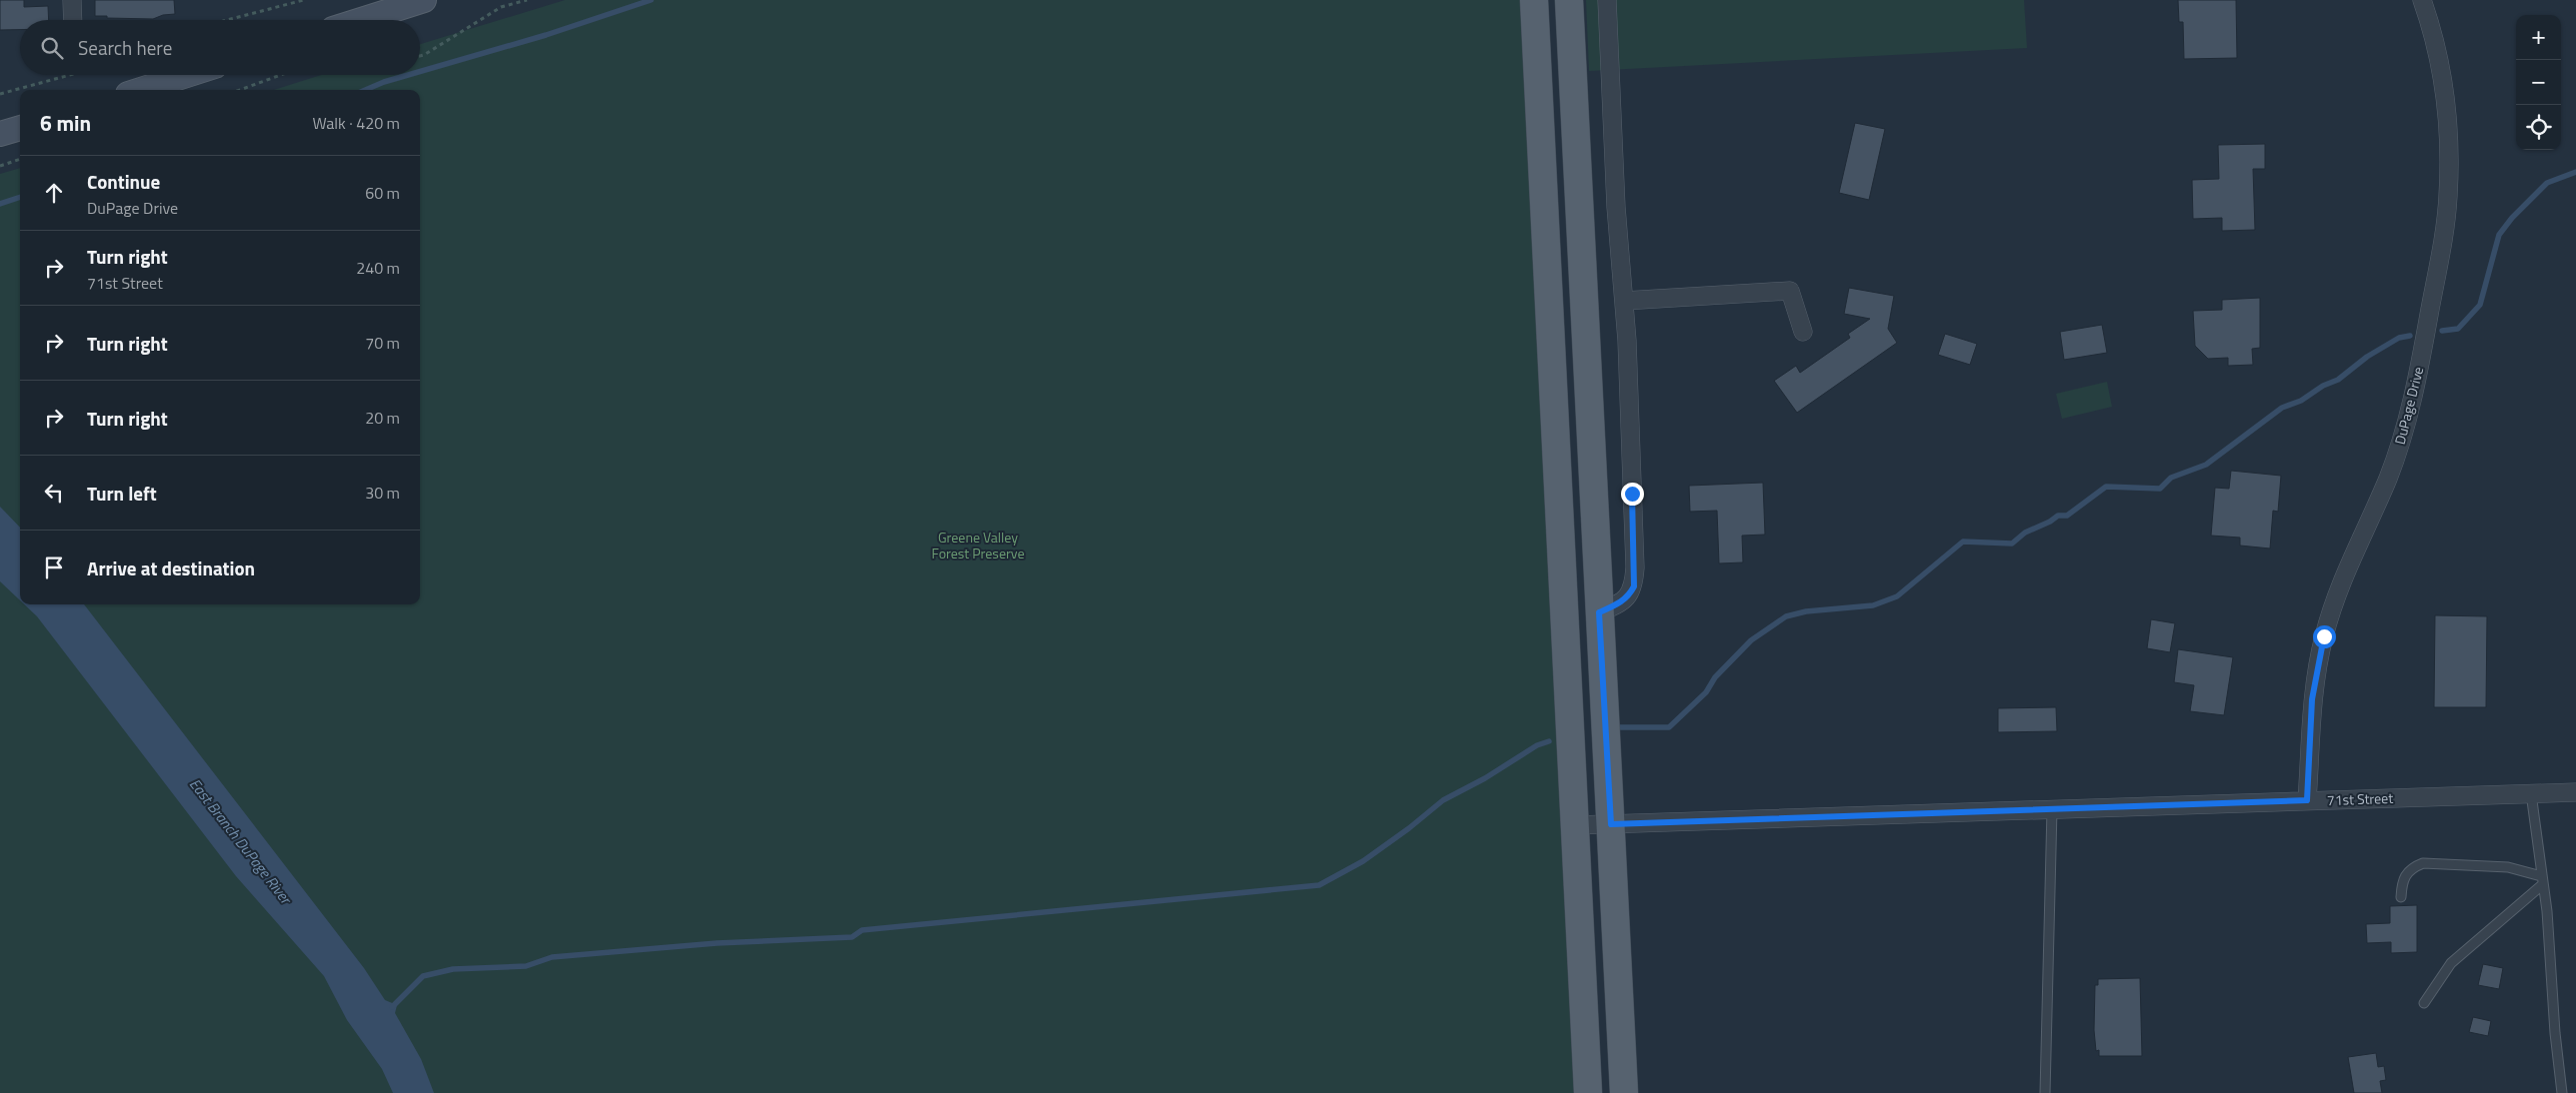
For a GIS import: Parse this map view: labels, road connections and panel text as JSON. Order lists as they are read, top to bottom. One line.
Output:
{"streets":{"street":["DuPage Drive","71st Street"]},"crossings":[["DuPage Drive","71st Street"]],"water":["East Branch DuPage River"],"parks":["Greene Valley Forest Preserve"],"page":{"map_buttons":["+","−"],"search":"Search here","heading":["6 min","Walk · 420 m"],"list":[["Continue","DuPage Drive","60 m"],["Turn right","71st Street","240 m"],["Turn right","70 m"],["Turn right","20 m"],["Turn left","30 m"],"Arrive at destination"]}}
